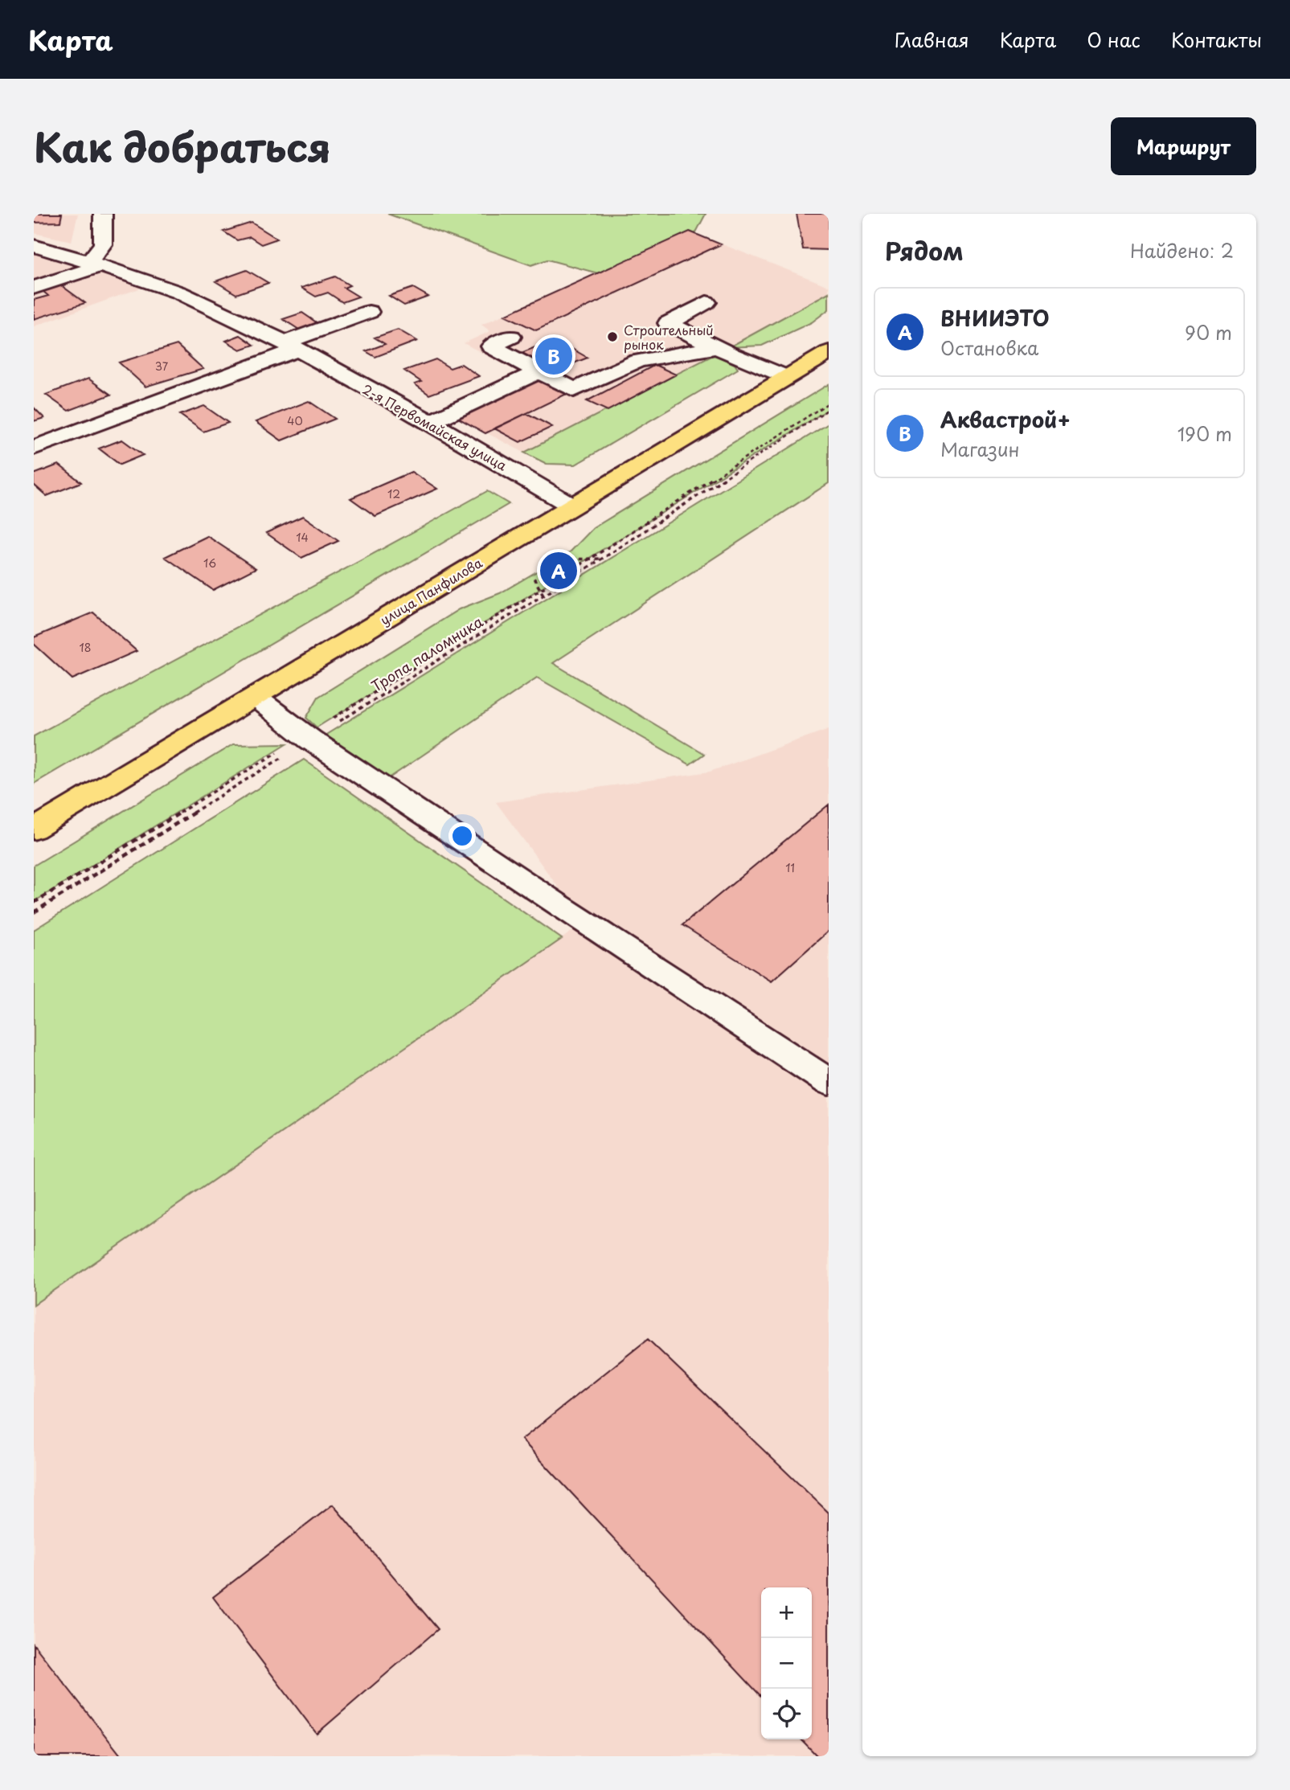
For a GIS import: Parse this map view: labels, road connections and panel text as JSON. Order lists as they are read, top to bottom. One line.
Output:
{"streets":{"main road":["улица Панфилова"],"street":["2-я Первомайская улица"],"path":["Тропа паломника"]},"crossings":[["2-я Первомайская улица","улица Панфилова"]],"places":["Строительный рынок"],"house_numbers":["37","40","12","14","16","18","11"],"page":{"header":"Карта","nav":["Главная","Карта","О нас","Контакты"],"title":"Как добраться","buttons":"Маршрут","heading":["Рядом","Найдено: 2"],"list":[{"mark":"A","name":"ВНИИЭТО","note":"Остановка","value":"90 m"},{"mark":"B","name":"Аквастрой+","note":"Магазин","value":"190 m"}],"pins":["B","A"],"map_buttons":["+","−"]}}
